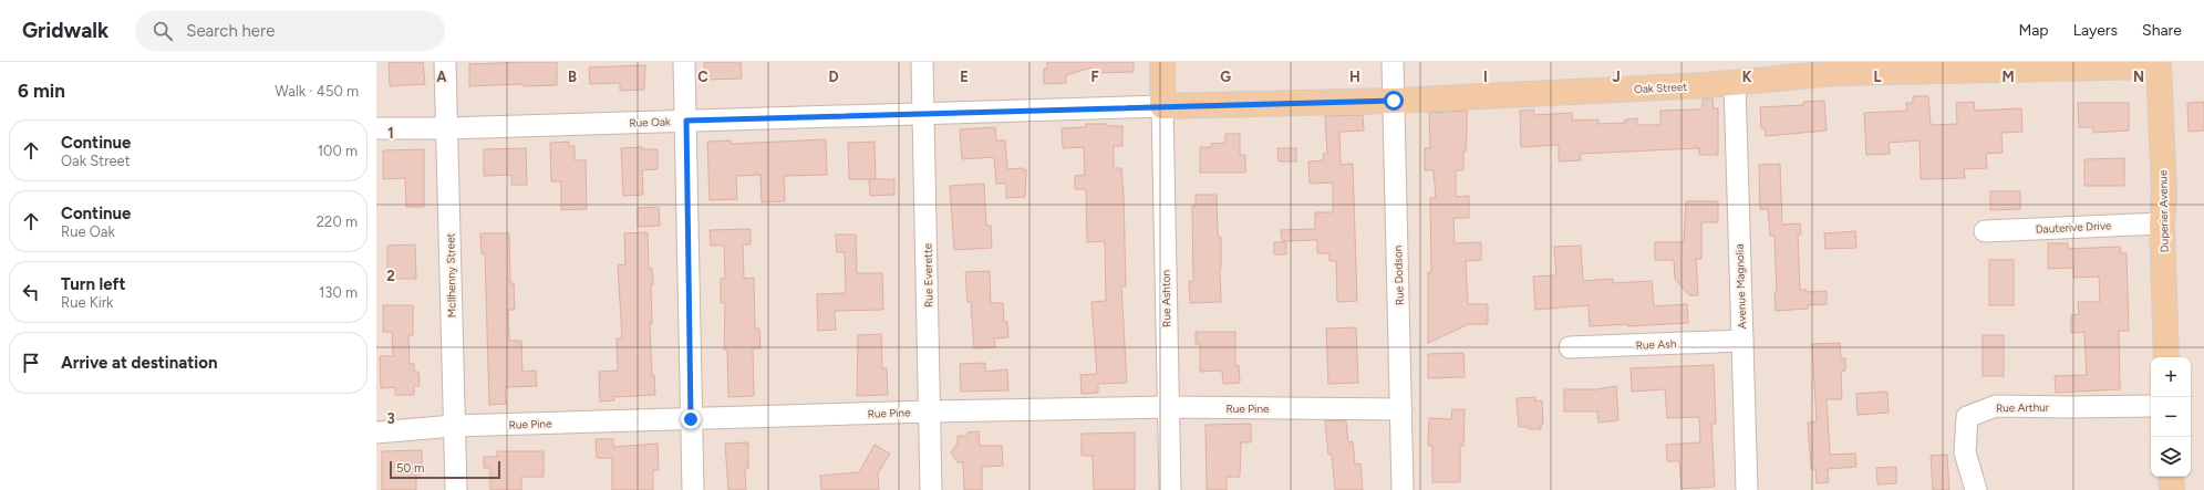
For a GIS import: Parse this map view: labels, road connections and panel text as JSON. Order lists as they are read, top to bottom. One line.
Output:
{"streets":{"main road":["Oak Street","Duperier Avenue"],"street":["Rue Oak","Dauterive Drive","McIlhenny Street","Rue Everette","Rue Dodson","Avenue Magnolia","Rue Ashton","Rue Ash","Rue Arthur","Rue Pine"]},"crossings":[["Oak Street","Rue Oak"],["Oak Street","Duperier Avenue"],["Oak Street","Rue Dodson"],["Oak Street","Avenue Magnolia"],["Oak Street","Rue Ashton"],["Rue Oak","McIlhenny Street"],["Rue Oak","Rue Everette"],["Rue Oak","Rue Ashton"],["Duperier Avenue","Dauterive Drive"],["McIlhenny Street","Rue Pine"],["Rue Everette","Rue Pine"],["Rue Dodson","Rue Pine"],["Avenue Magnolia","Rue Ash"],["Rue Ashton","Rue Pine"]],"scale_bar":"50 m","page":{"header":"Gridwalk","search":"Search here","nav":["Map","Layers","Share"],"heading":["6 min","Walk · 450 m"],"list":[["Continue","Oak Street","100 m"],["Continue","Rue Oak","220 m"],["Turn left","Rue Kirk","130 m"],"Arrive at destination"],"map_buttons":["+","−"],"scale":"50 m"},"grid":{"columns":["A","B","C","D","E","F","G","H","I","J","K","L","M","N"],"rows":["1","2","3"]}}
